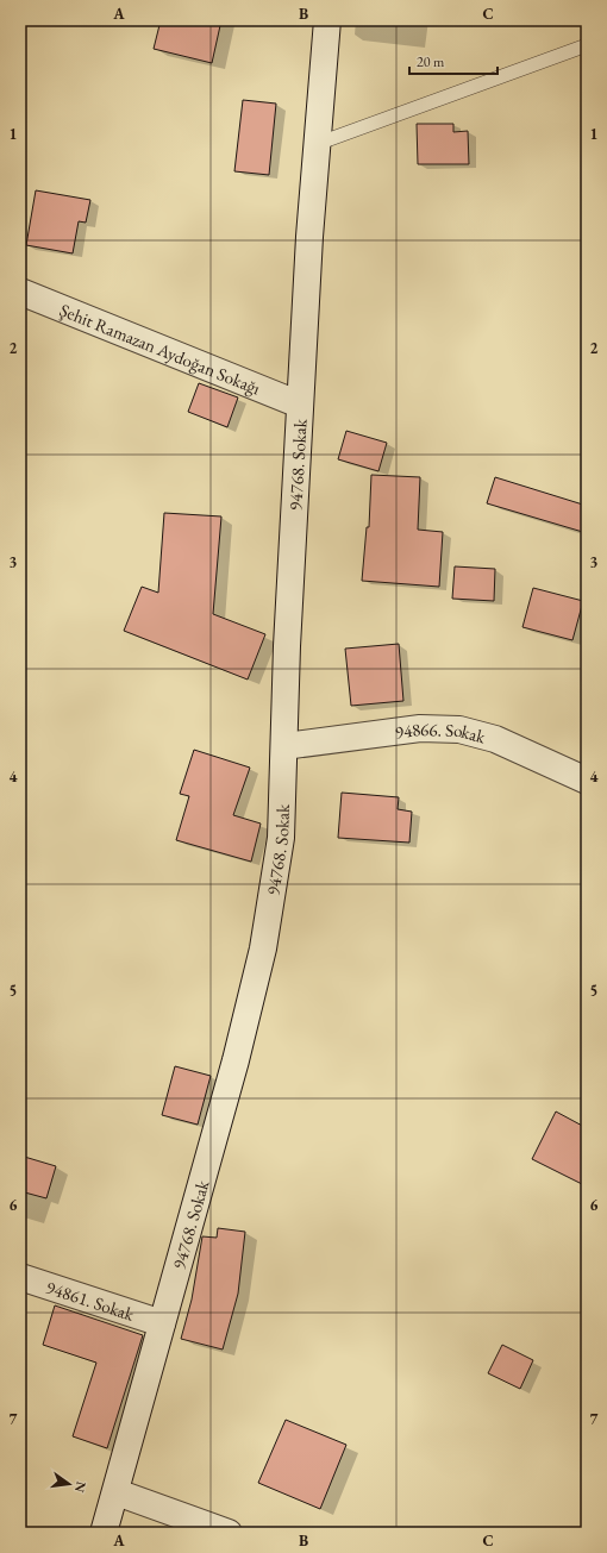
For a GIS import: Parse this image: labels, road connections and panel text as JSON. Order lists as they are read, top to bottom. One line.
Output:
{"streets":{"street":["Şehit Ramazan Aydoğan Sokağı","94768. Sokak","94866. Sokak","94861. Sokak"]},"crossings":[["Şehit Ramazan Aydoğan Sokağı","94768. Sokak"],["94768. Sokak","94866. Sokak"],["94768. Sokak","94861. Sokak"]],"scale_bar":"20 m","north":"right","grid":{"columns":["A","B","C"],"rows":["1","2","3","4","5","6","7"]}}
